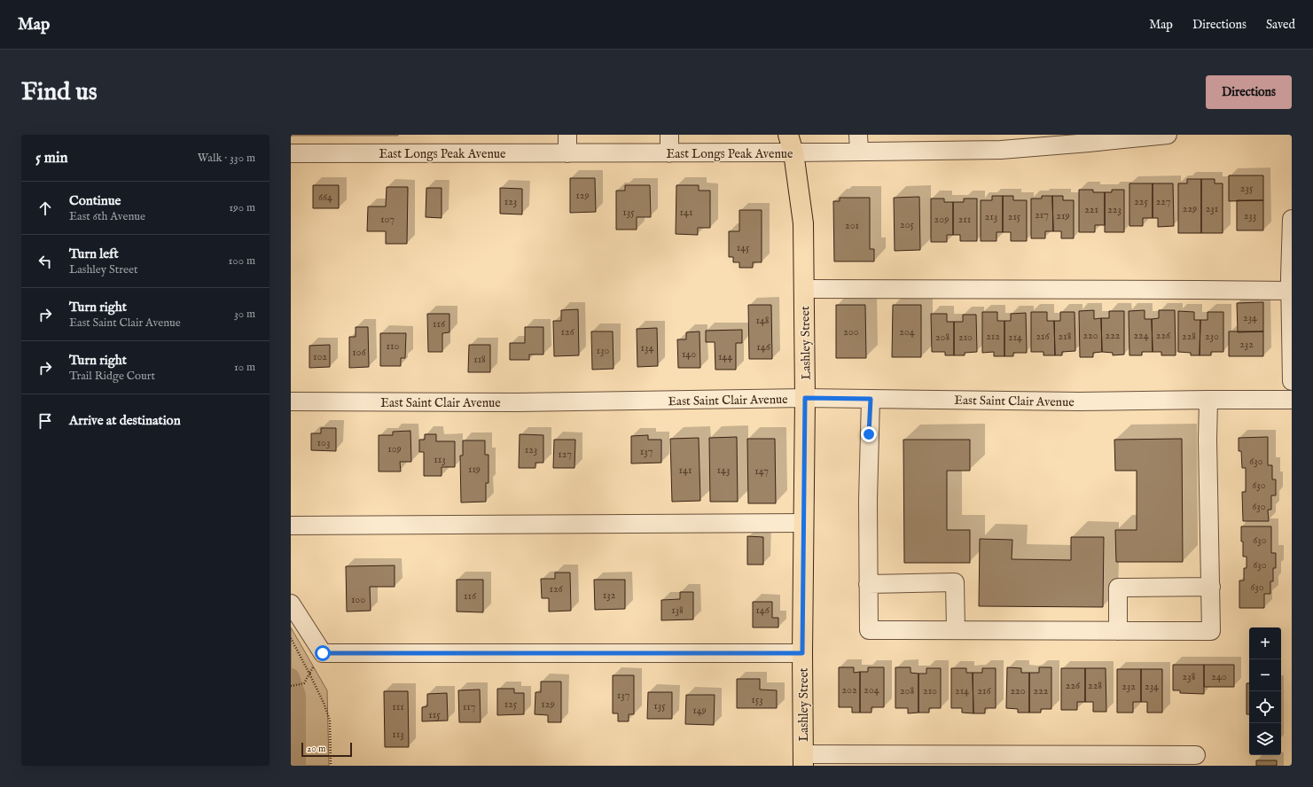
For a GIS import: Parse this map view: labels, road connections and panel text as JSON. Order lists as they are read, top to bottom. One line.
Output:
{"streets":{"main road":["Lashley Street"],"street":["East Longs Peak Avenue","East Saint Clair Avenue"]},"crossings":[["East Longs Peak Avenue","Lashley Street"],["Lashley Street","East Saint Clair Avenue"]],"house_numbers":["235","129","664","123","225","227","229","231","221","223","135","141","217","219","233","213","215","107","209","211","205","201","145","234","148","116","126","200","204","220","222","224","226","212","216","218","228","230","208","210","214","232","110","146","134","130","106","140","102","144","118","103","109","123","137","127","113","630","119","141","143","147","630","630","630","630","630","126","132","116","100","138","146","238","240","226","228","232","234","202","204","208","210","214","216","220","222","137","153","125","129","135","111","117","149","115","113"],"scale_bar":"20 m","page":{"header":"Map","nav":["Map","Directions","Saved"],"buttons":"Directions","title":"Find us","heading":["5 min","Walk · 330 m"],"list":[["Continue","East 6th Avenue","190 m"],["Turn left","Lashley Street","100 m"],["Turn right","East Saint Clair Avenue","30 m"],["Turn right","Trail Ridge Court","10 m"],"Arrive at destination"],"map_buttons":["+","−"],"scale":"20 m"}}
